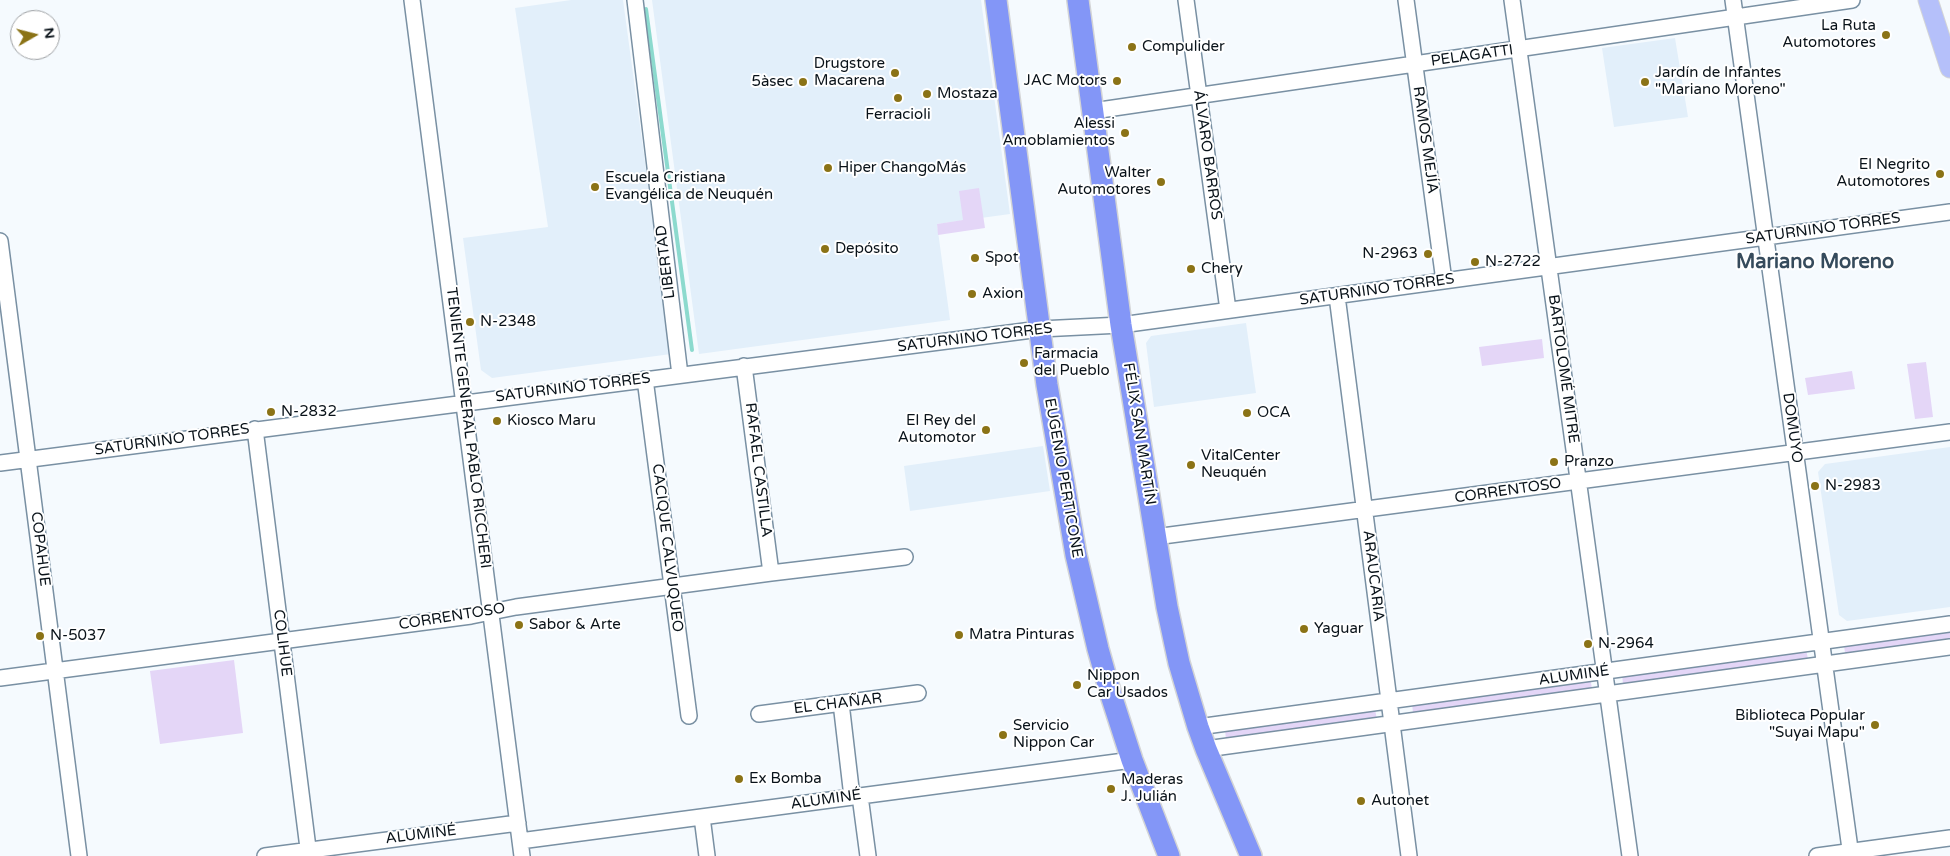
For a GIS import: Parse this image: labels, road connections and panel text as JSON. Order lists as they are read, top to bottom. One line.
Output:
{"streets":{"highway":["FÉLIX SAN MARTÍN","EUGENIO PERTICONE"],"street":["PELAGATTI","RAMOS MEJÍA","ÁLVARO BARROS","SATURNINO TORRES","LIBERTAD","BARTOLOMÉ MITRE","TENIENTE GENERAL PABLO RICCHERI","DOMUYO","RAFAEL CASTILLA","CORRENTOSO","CACIQUE CALVUQUEO","COPAHUE","ARAUCARIA","COLIHUE","ALUMINÉ","EL CHAÑAR"]},"crossings":[["PELAGATTI","RAMOS MEJÍA"],["PELAGATTI","ÁLVARO BARROS"],["PELAGATTI","BARTOLOMÉ MITRE"],["PELAGATTI","DOMUYO"],["PELAGATTI","FÉLIX SAN MARTÍN"],["RAMOS MEJÍA","SATURNINO TORRES"],["ÁLVARO BARROS","SATURNINO TORRES"],["SATURNINO TORRES","LIBERTAD"],["SATURNINO TORRES","BARTOLOMÉ MITRE"],["SATURNINO TORRES","TENIENTE GENERAL PABLO RICCHERI"],["SATURNINO TORRES","DOMUYO"],["SATURNINO TORRES","FÉLIX SAN MARTÍN"],["SATURNINO TORRES","RAFAEL CASTILLA"],["SATURNINO TORRES","EUGENIO PERTICONE"],["SATURNINO TORRES","CACIQUE CALVUQUEO"],["SATURNINO TORRES","COPAHUE"],["SATURNINO TORRES","ARAUCARIA"],["SATURNINO TORRES","COLIHUE"],["BARTOLOMÉ MITRE","CORRENTOSO"],["BARTOLOMÉ MITRE","ALUMINÉ"],["TENIENTE GENERAL PABLO RICCHERI","CORRENTOSO"],["TENIENTE GENERAL PABLO RICCHERI","ALUMINÉ"],["DOMUYO","CORRENTOSO"],["DOMUYO","ALUMINÉ"],["FÉLIX SAN MARTÍN","CORRENTOSO"],["FÉLIX SAN MARTÍN","ALUMINÉ"],["RAFAEL CASTILLA","CORRENTOSO"],["EUGENIO PERTICONE","ALUMINÉ"],["CORRENTOSO","CACIQUE CALVUQUEO"],["CORRENTOSO","COPAHUE"],["CORRENTOSO","ARAUCARIA"],["CORRENTOSO","COLIHUE"],["ARAUCARIA","ALUMINÉ"],["COLIHUE","ALUMINÉ"]],"districts":["Mariano Moreno"],"places":["La Ruta Automotores","Compulider","Drugstore Macarena","JAC Motors","5àsec","Jardín de Infantes \"Mariano Moreno\"","Mostaza","Ferracioli","Alessi Amoblamientos","Hiper ChangoMás","El Negrito Automotores","Walter Automotores","Escuela Cristiana Evangélica de Neuquén","Depósito","N-2963","Spot","N-2722","Chery","Axion","N-2348","Farmacia del Pueblo","N-2832","OCA","Kiosco Maru","El Rey del Automotor","Pranzo","VitalCenter Neuquén","N-2983","Sabor & Arte","Yaguar","Matra Pinturas","N-5037","N-2964","Nippon Car Usados","Biblioteca Popular \"Suyai Mapu\"","Servicio Nippon Car","Ex Bomba","Maderas J. Julián","Autonet"],"north":"right"}
